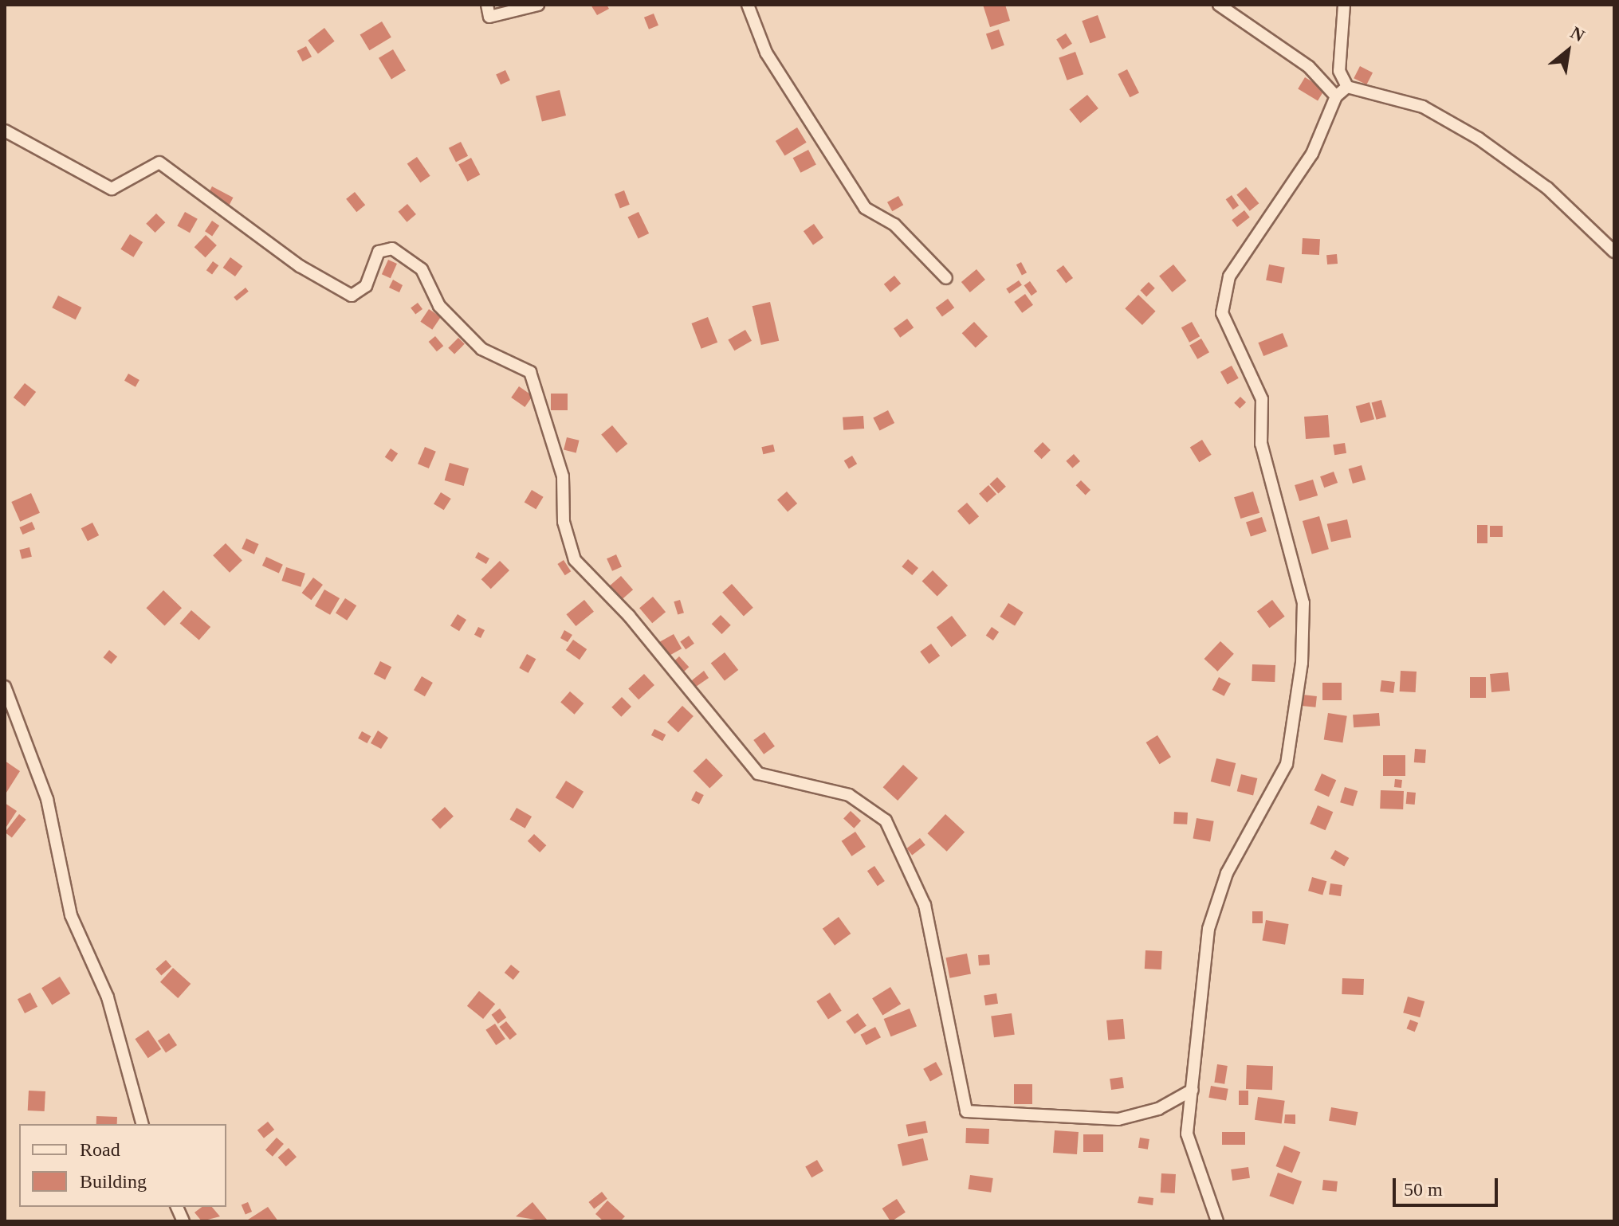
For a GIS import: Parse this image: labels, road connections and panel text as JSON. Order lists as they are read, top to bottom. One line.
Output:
{"legend":["Road","Building"],"scale_bar":"50 m","north":"top right"}
